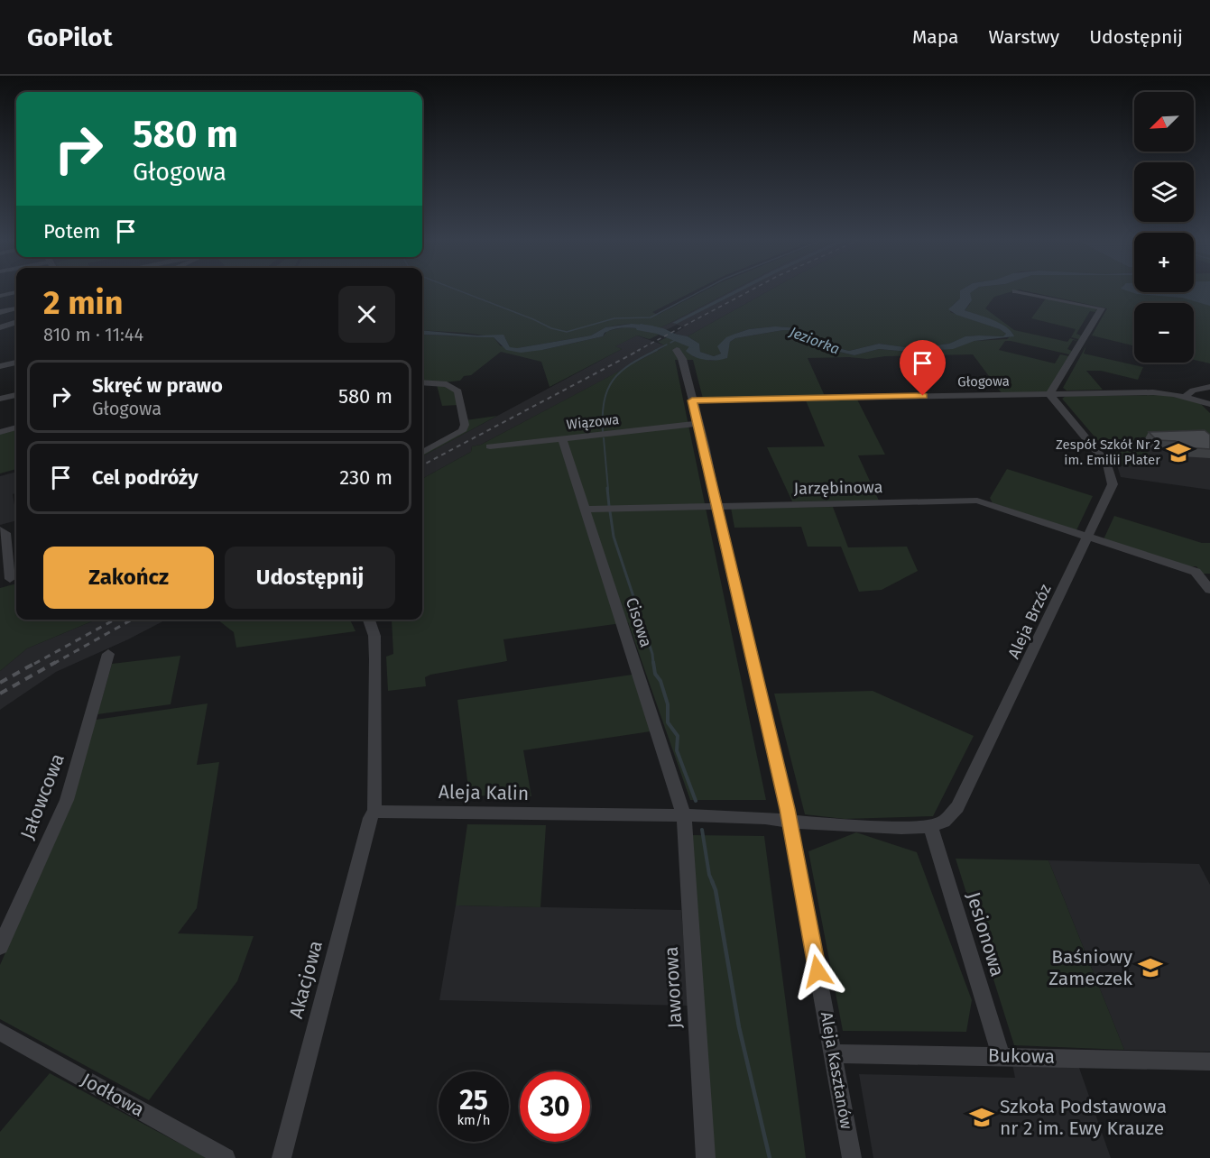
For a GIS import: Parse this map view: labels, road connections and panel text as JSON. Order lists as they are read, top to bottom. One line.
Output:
{"streets":{"street":["Głogowa","Wiązowa","Jarzębinowa","Aleja Brzóz","Cisowa","Aleja Kalin","Jałowcowa","Jesionowa","Akacjowa","Jaworowa","Bukowa","Aleja Kasztanów","Jodłowa"]},"crossings":[["Głogowa","Aleja Brzóz"],["Głogowa","Aleja Kasztanów"],["Wiązowa","Cisowa"],["Wiązowa","Aleja Kasztanów"],["Jarzębinowa","Aleja Brzóz"],["Jarzębinowa","Cisowa"],["Jarzębinowa","Aleja Kasztanów"],["Aleja Brzóz","Aleja Kalin"],["Aleja Brzóz","Jesionowa"],["Aleja Brzóz","Aleja Kasztanów"],["Cisowa","Aleja Kalin"],["Cisowa","Jaworowa"],["Aleja Kalin","Akacjowa"],["Aleja Kalin","Jaworowa"],["Aleja Kalin","Aleja Kasztanów"],["Jesionowa","Bukowa"],["Bukowa","Aleja Kasztanów"]],"water":["Jeziorka"],"places":{"school or university":["Zespół Szkół Nr 2 im. Emilii Plater","Baśniowy Zameczek","Szkoła Podstawowa nr 2 im. Ewy Krauze"]},"north":"bottom left","page":{"header":"GoPilot","nav":["Mapa","Warstwy","Udostępnij"],"map_buttons":["+","−"],"turn":["580 m","Głogowa"],"then":"Potem","heading":["2 min","810 m · 11:44"],"list":[{"name":"Skręć w prawo","note":"Głogowa","value":"580 m"},{"name":"Cel podróży","value":"230 m"}],"buttons":["Zakończ","Udostępnij"],"speed":"25 km/h","limit":"30"}}
